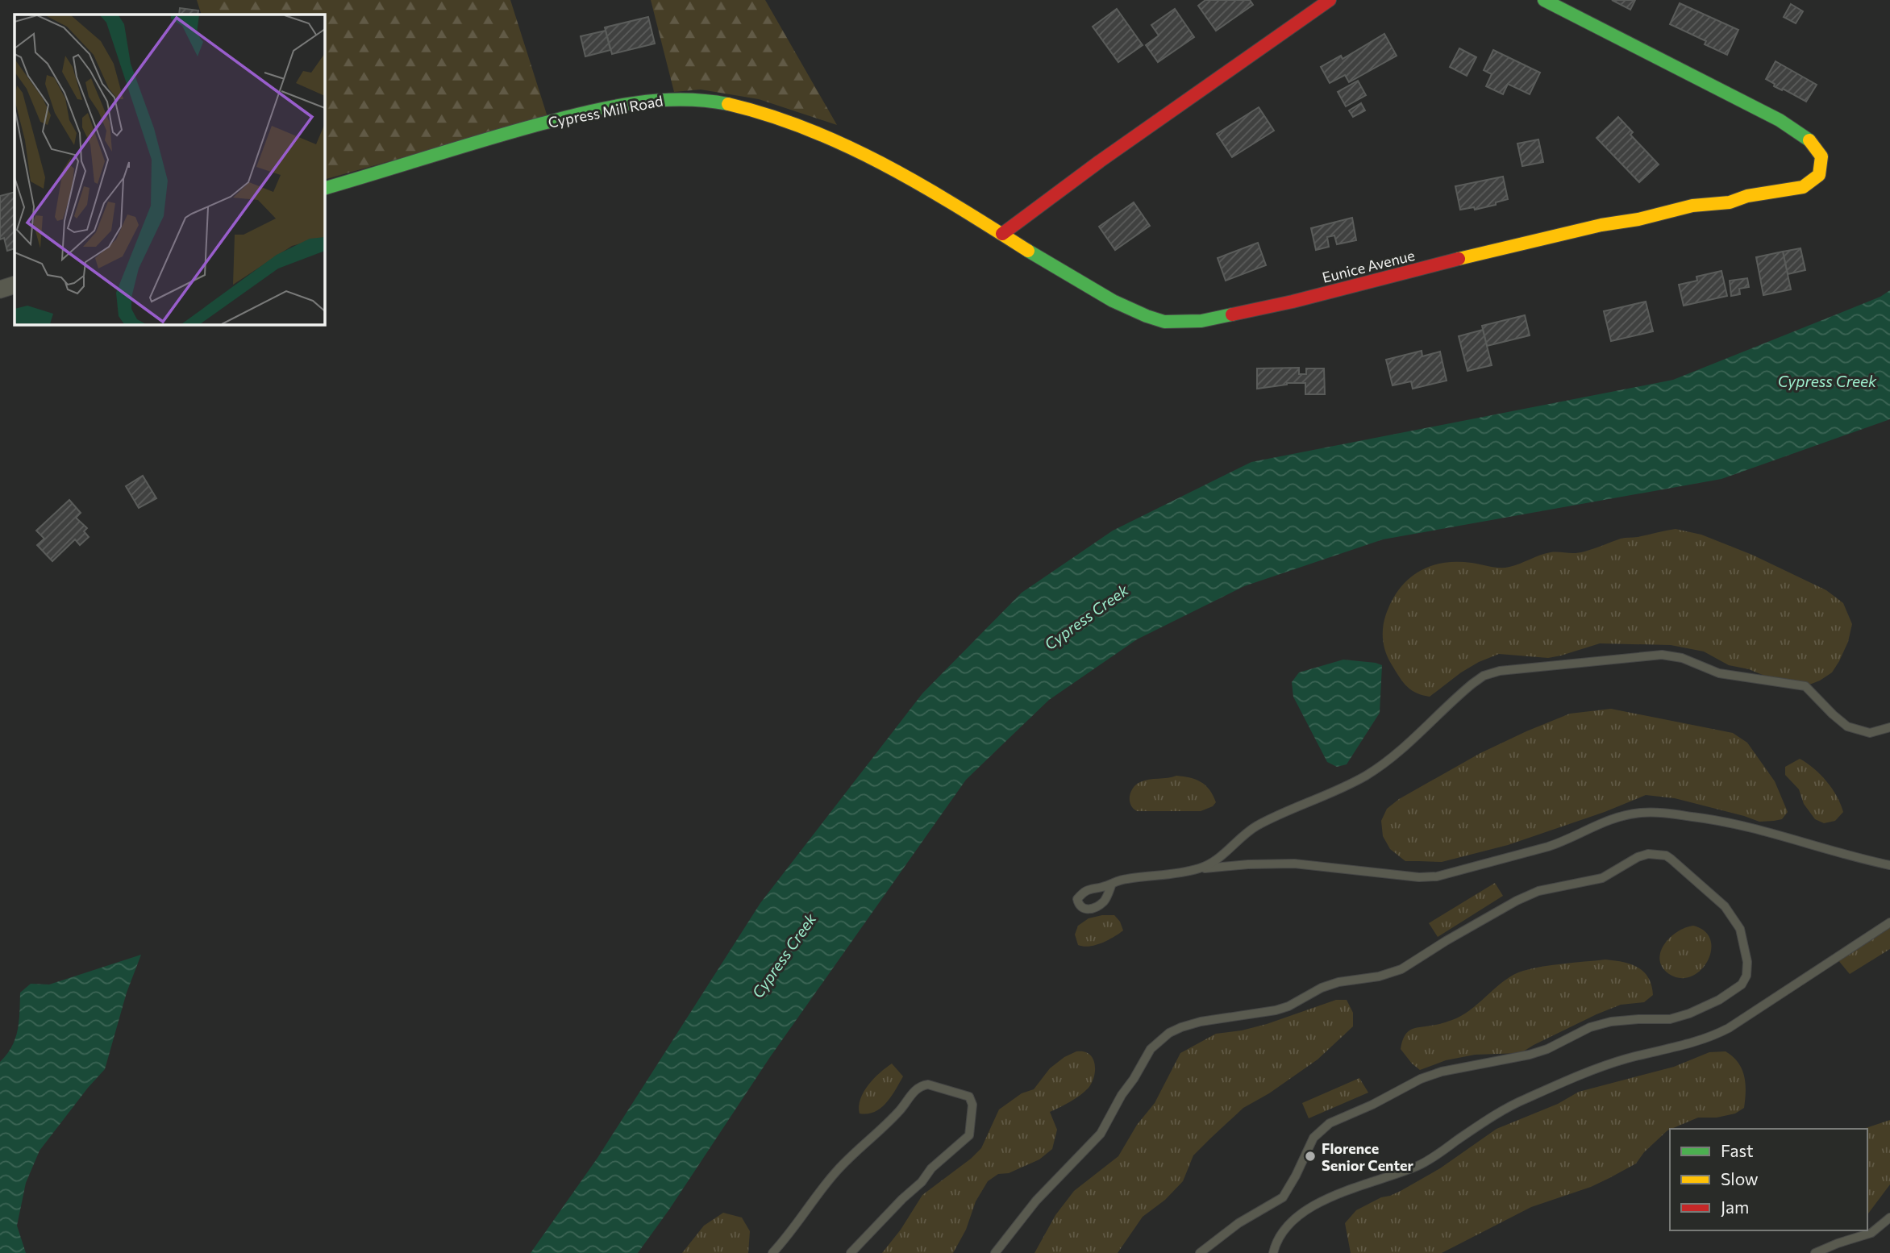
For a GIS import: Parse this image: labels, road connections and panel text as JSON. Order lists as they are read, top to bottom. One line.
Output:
{"streets":{"street":["Cypress Mill Road","Eunice Avenue"]},"crossings":[["Cypress Mill Road","Eunice Avenue"]],"water":["Cypress Creek"],"places":["Florence Senior Center"],"legend":["Fast","Slow","Jam"]}
